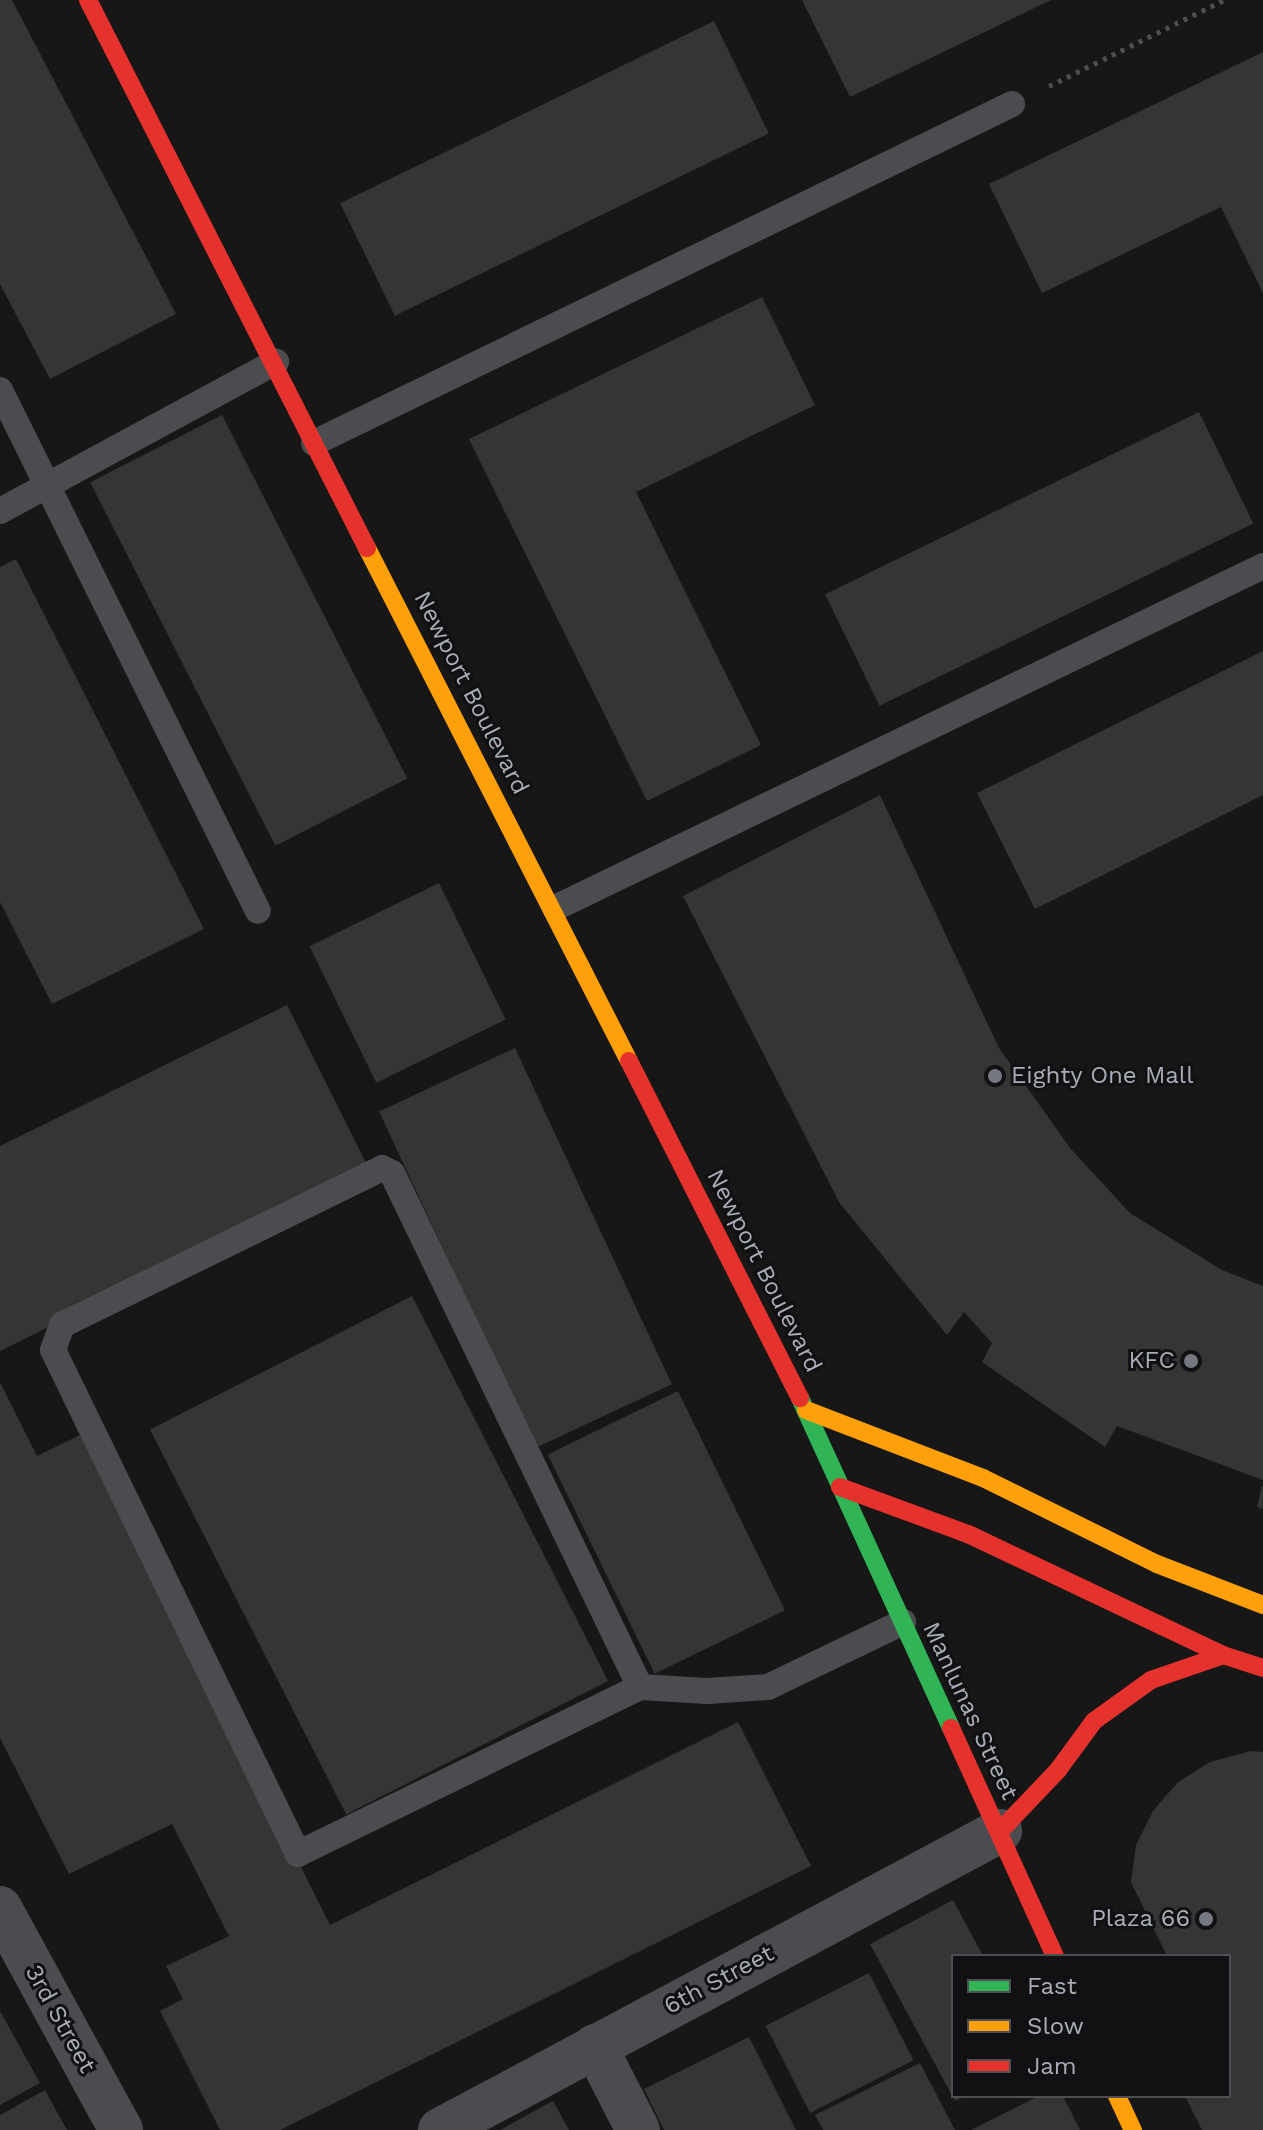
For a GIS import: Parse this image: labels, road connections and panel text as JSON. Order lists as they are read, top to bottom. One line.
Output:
{"streets":{"street":["Newport Boulevard","Manlunas Street","6th Street","3rd Street"]},"crossings":[["Newport Boulevard","Manlunas Street"],["Manlunas Street","6th Street"]],"places":["Eighty One Mall","KFC","Plaza 66"],"legend":["Fast","Slow","Jam"]}
